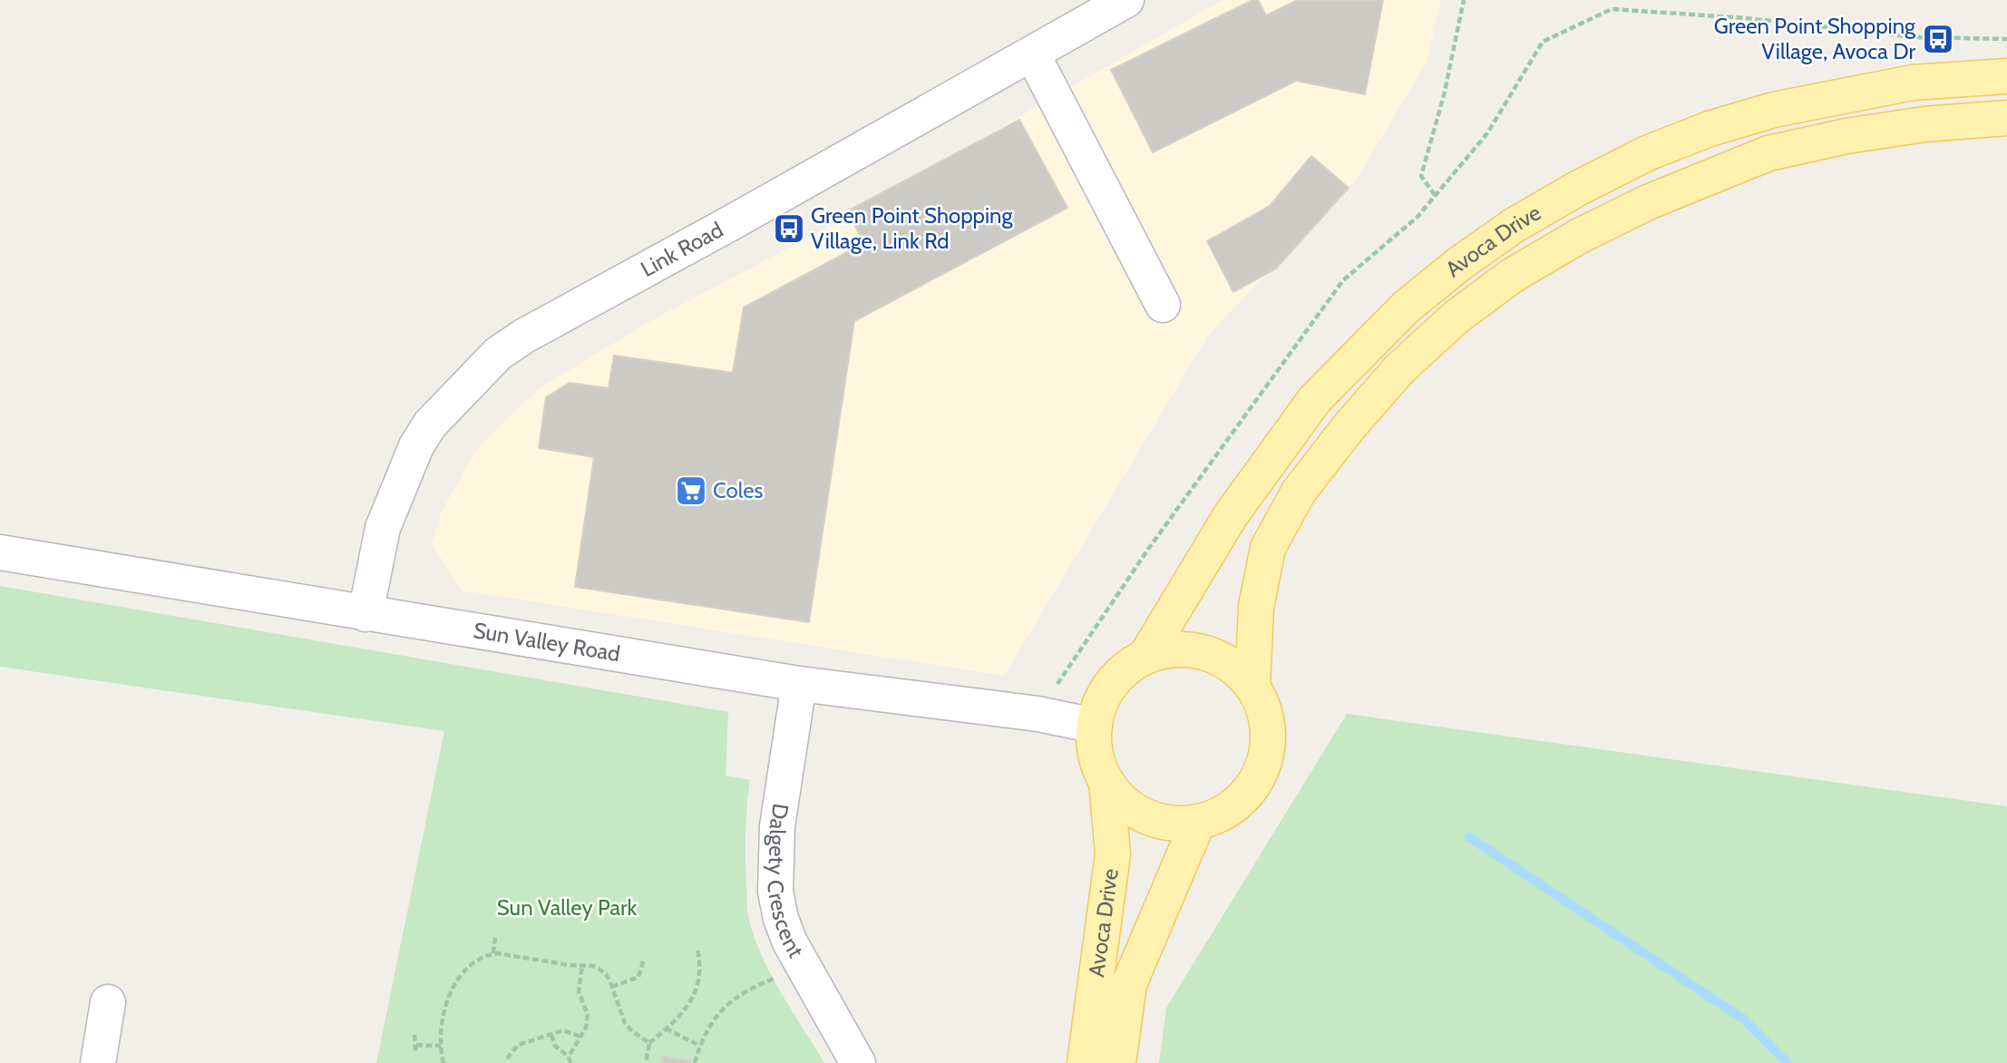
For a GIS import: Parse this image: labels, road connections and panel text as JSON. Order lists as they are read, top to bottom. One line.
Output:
{"streets":{"main road":["Avoca Drive"],"street":["Link Road","Sun Valley Road","Dalgety Crescent"]},"crossings":[["Avoca Drive","Sun Valley Road"],["Link Road","Sun Valley Road"],["Sun Valley Road","Dalgety Crescent"]],"parks":["Sun Valley Park"],"places":{"bus stop":["Green Point Shopping Village, Avoca Dr","Green Point Shopping Village, Link Rd"],"supermarket":["Coles"]}}
